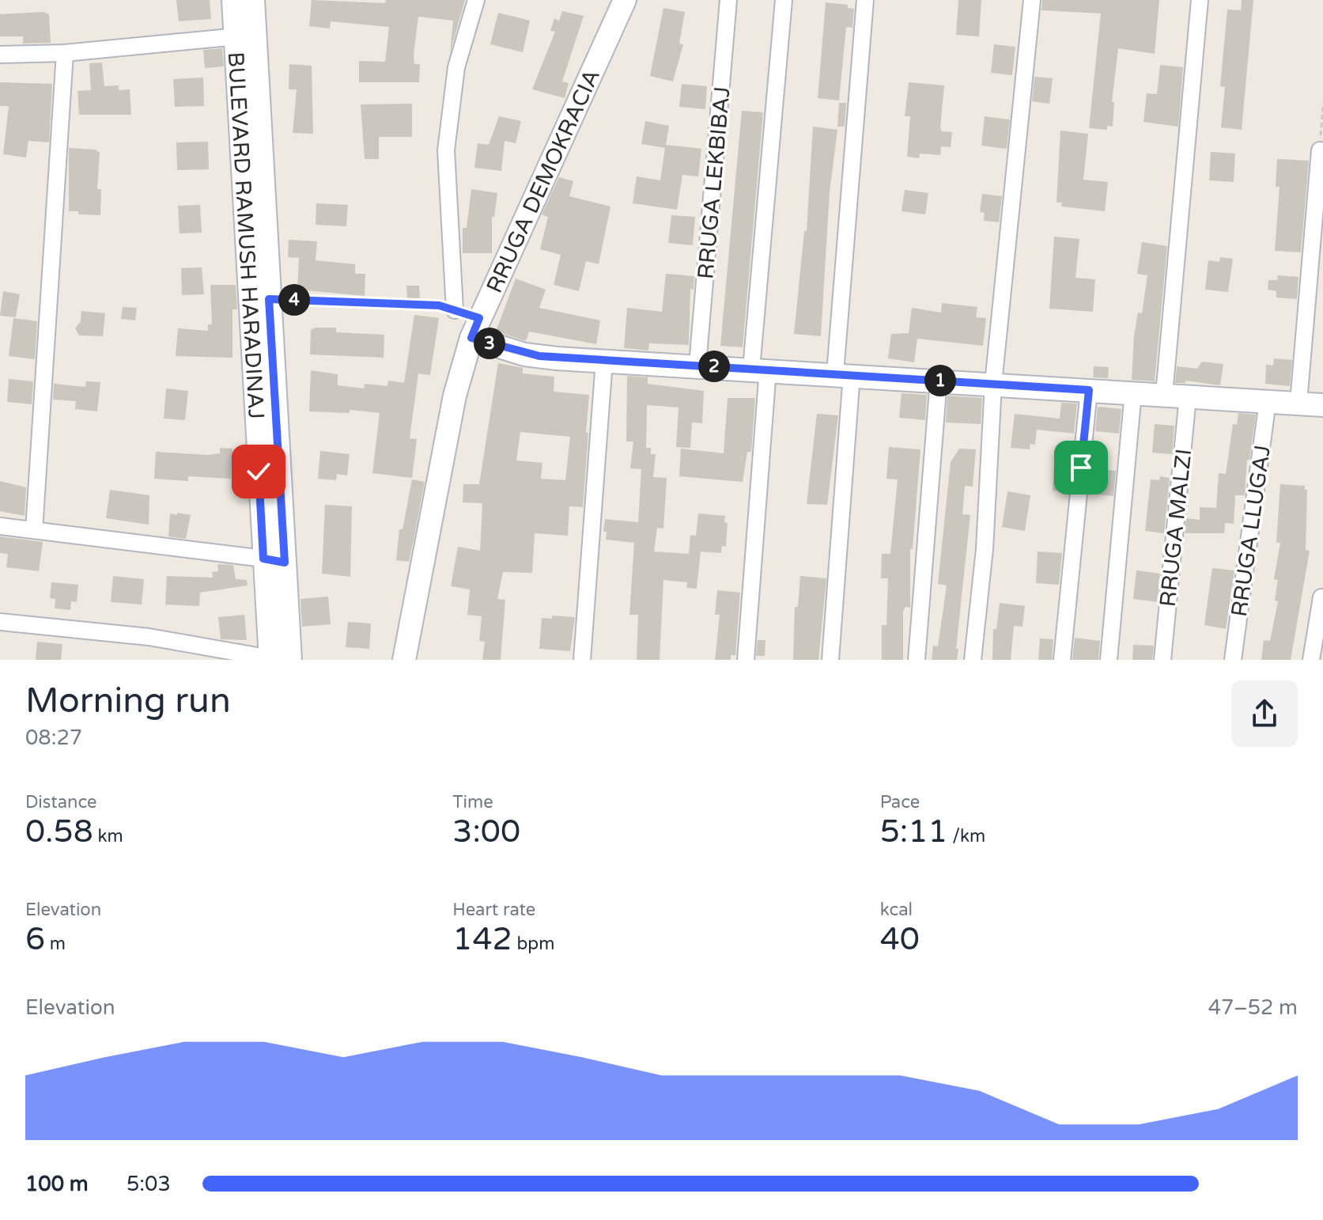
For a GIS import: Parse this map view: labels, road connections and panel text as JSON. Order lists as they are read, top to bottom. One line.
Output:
{"streets":{"street":["RRUGA DEMOKRACIA","RRUGA LEKBIBAJ","BULEVARD RAMUSH HARADINAJ","RRUGA MALZI","RRUGA LLUGAJ"]},"page":{"pins":["4","3","2","1"],"heading":["Morning run","08:27"],"stats":[["Distance","0.58 km"],["Time","3:00"],["Pace","5:11 /km"],["Elevation","6 m"],["Heart rate","142 bpm"],["kcal","40"]],"chart":["Elevation","47–52 m"],"list":[{"name":"100 m","note":"5:03"}]}}
